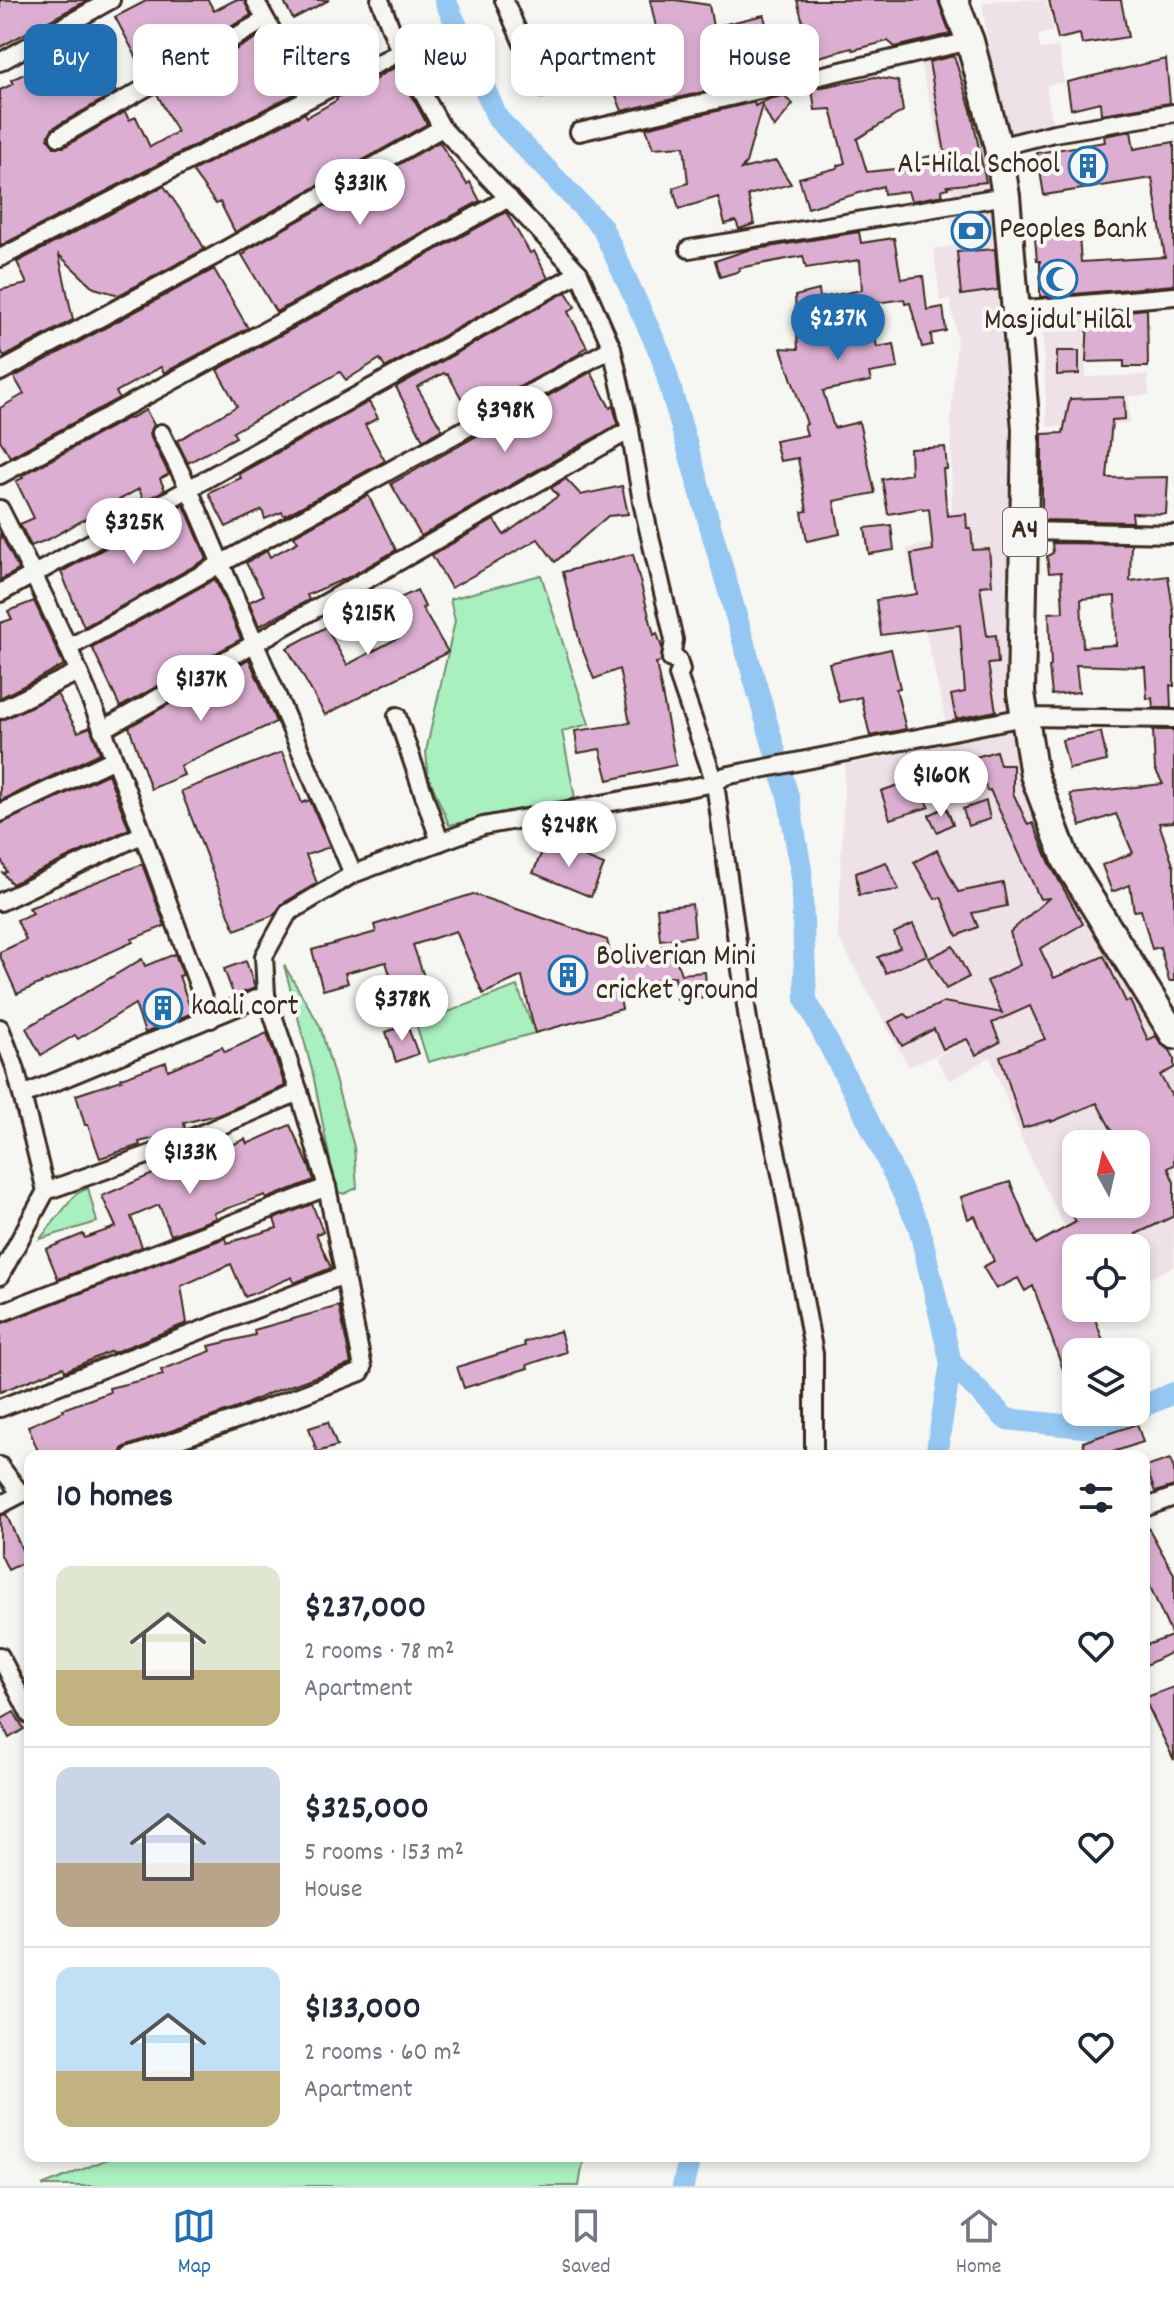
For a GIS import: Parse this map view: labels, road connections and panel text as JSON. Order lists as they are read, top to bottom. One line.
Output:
{"streets":{"highway":["A4"]},"places":{"building":["Al-Hilal School","Boliverian Mini cricket ground","kaali cort"],"bank":["Peoples Bank"],"mosque":["Masjidul Hilal"]},"north":"top","page":{"chip":["Buy","Rent","Filters","New","Apartment","House"],"price":["$331K","$237K","$398K","$325K","$215K","$137K","$160K","$248K","$378K","$133K"],"heading":"10 homes","list":[{"name":"$237,000","note":"2 rooms · 78 m² · Apartment"},{"name":"$325,000","note":"5 rooms · 153 m² · House"},{"name":"$133,000","note":"2 rooms · 60 m² · Apartment"}],"tabs":["Map","Saved","Home"]}}
